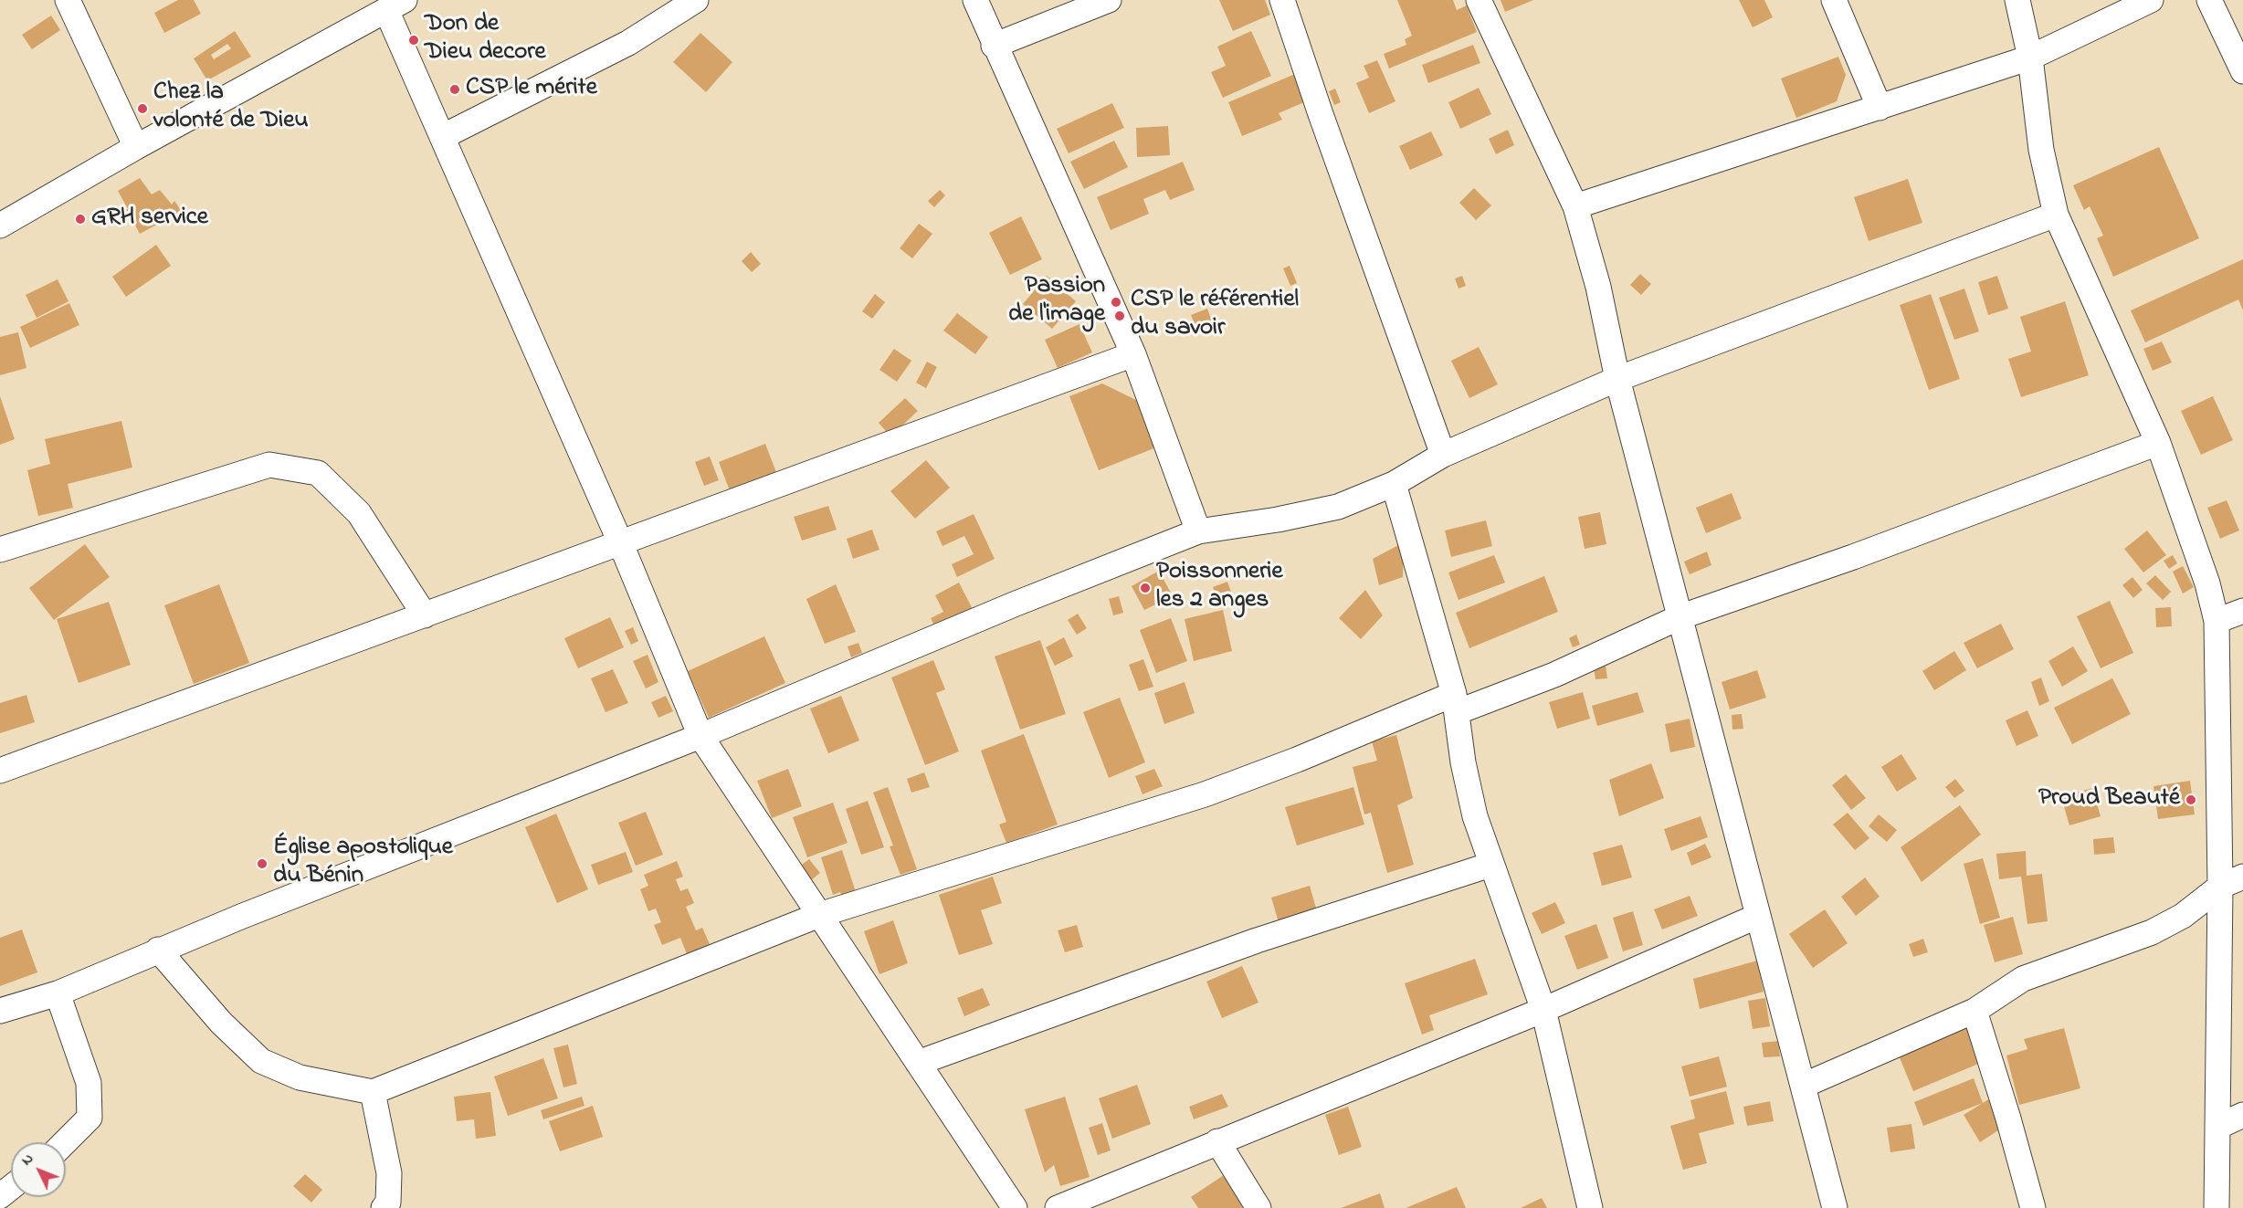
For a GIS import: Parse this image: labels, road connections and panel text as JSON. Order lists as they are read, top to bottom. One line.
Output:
{"places":["Don de Dieu decore","CSP le mérite","Chez la volonté de Dieu","GRH service","Passion de l'image","CSP le référentiel du savoir","Poissonnerie les 2 anges","Proud Beauté","Église apostolique du Bénin"],"north":"top left"}
